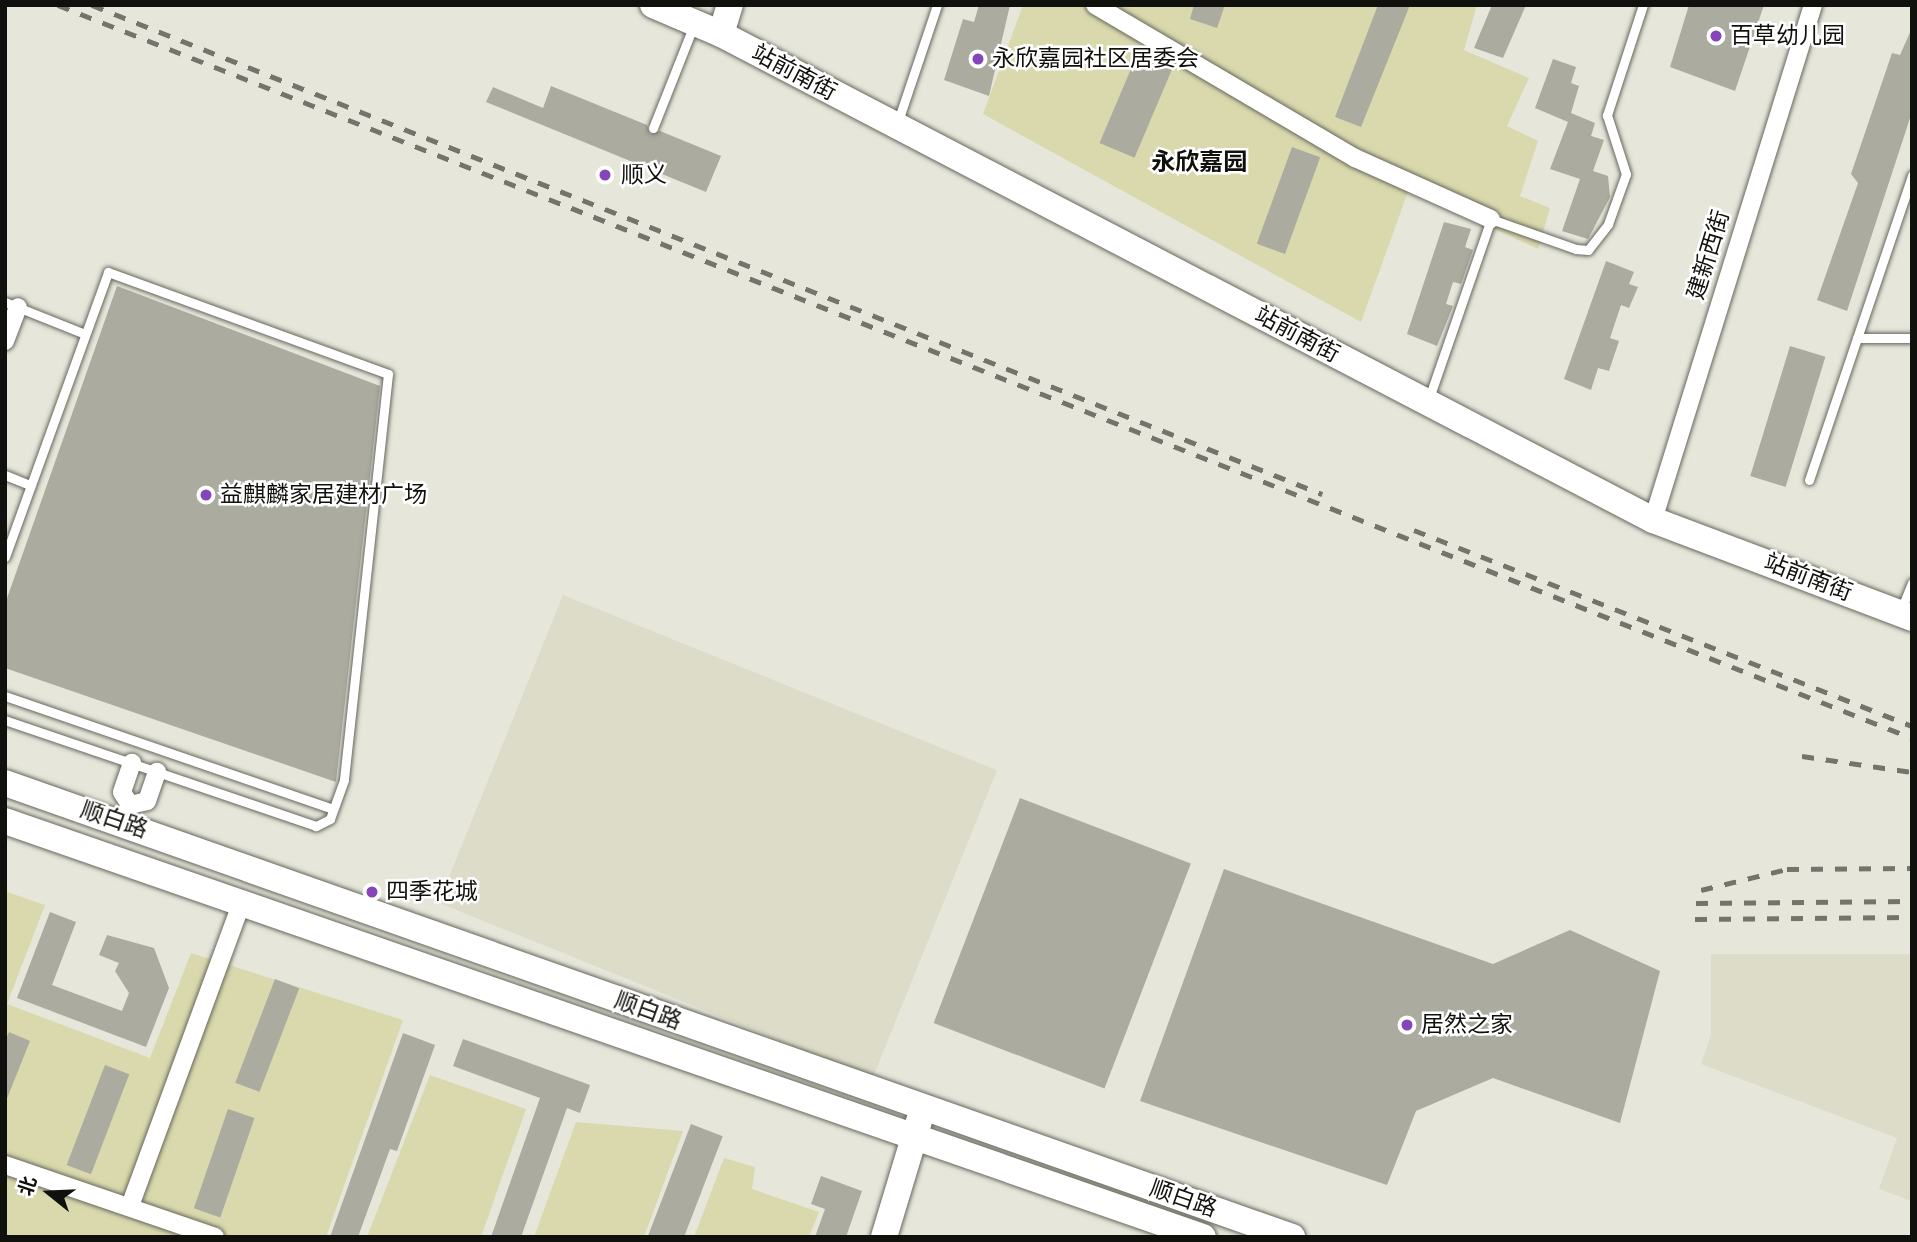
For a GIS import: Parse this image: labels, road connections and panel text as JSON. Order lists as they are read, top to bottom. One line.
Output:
{"streets":{"main road":["站前南街","顺白路"],"street":["建新西街"]},"crossings":[["站前南街","建新西街"]],"districts":["永欣嘉园"],"places":["百草幼儿园","永欣嘉园社区居委会","顺义","益麒麟家居建材广场","四季花城","居然之家"],"north":"left"}
